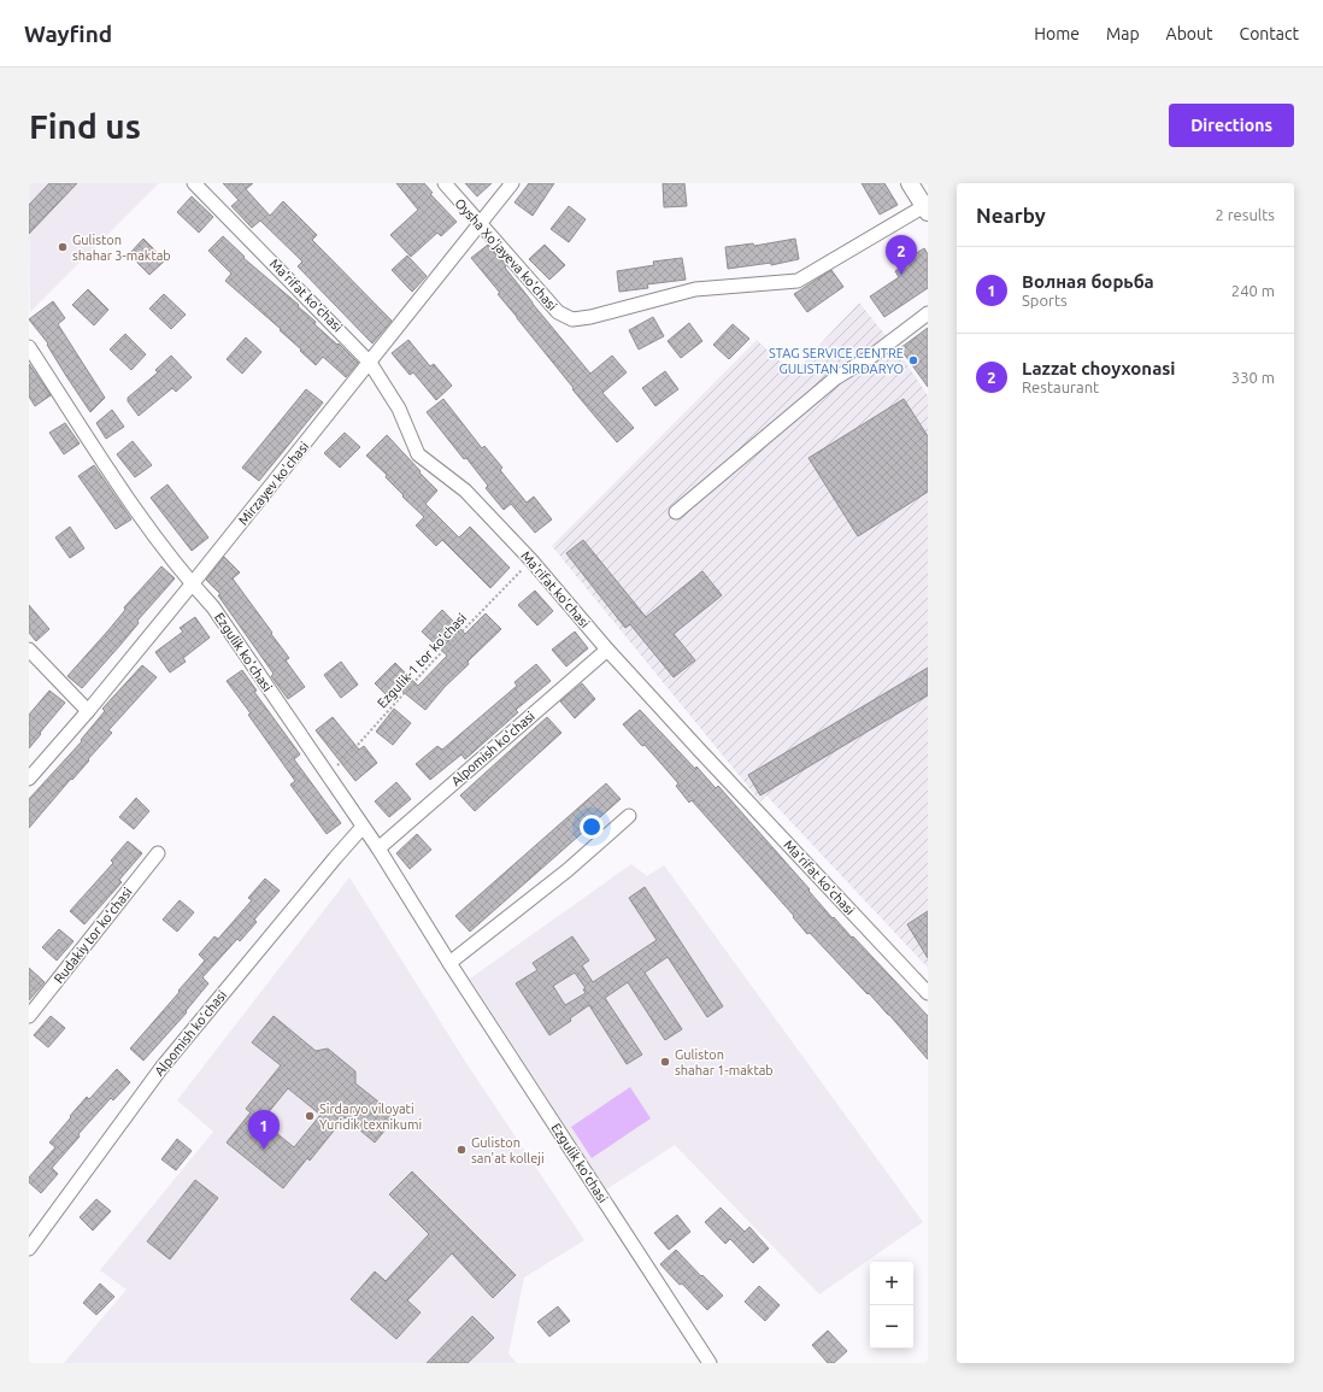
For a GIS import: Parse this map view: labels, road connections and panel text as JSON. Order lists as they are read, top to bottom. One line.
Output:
{"streets":{"street":["Oysha Xo'jayeva ko'chasi","Ma'rifat ko'chasi","Mirzayev ko'chasi","Ezgulik ko'chasi","Alpomish ko'chasi","Rudakiy tor ko'chasi"],"path":["Ezgulik-1 tor ko'chasi"]},"crossings":[["Oysha Xo'jayeva ko'chasi","Mirzayev ko'chasi"],["Ma'rifat ko'chasi","Mirzayev ko'chasi"],["Ma'rifat ko'chasi","Ezgulik-1 tor ko'chasi"],["Ma'rifat ko'chasi","Alpomish ko'chasi"],["Mirzayev ko'chasi","Ezgulik ko'chasi"],["Ezgulik ko'chasi","Ezgulik-1 tor ko'chasi"],["Ezgulik ko'chasi","Alpomish ko'chasi"]],"places":["Guliston shahar 3-maktab","STAG SERVICE CENTRE GULISTAN SIRDARYO","Guliston shahar 1-maktab","Sirdaryo viloyati Yuridik texnikumi","Guliston san'at kolleji"],"page":{"header":"Wayfind","nav":["Home","Map","About","Contact"],"buttons":"Directions","title":"Find us","heading":["Nearby","2 results"],"pins":["2","1"],"list":[{"mark":"1","name":"Волная борьба","note":"Sports","value":"240 m"},{"mark":"2","name":"Lazzat choyxonasi","note":"Restaurant","value":"330 m"}],"map_buttons":["+","−"]}}
